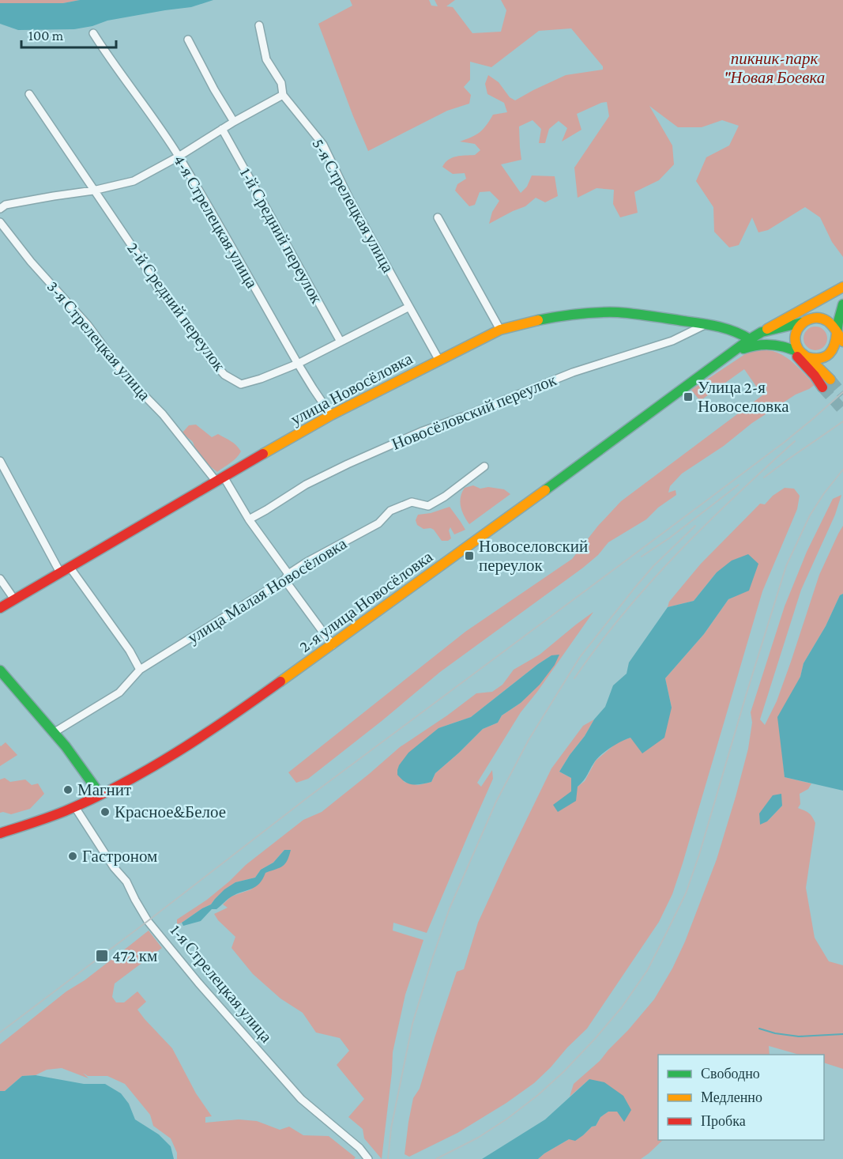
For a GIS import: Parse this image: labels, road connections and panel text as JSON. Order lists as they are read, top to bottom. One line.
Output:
{"streets":{"main road":["улица Новосёловка","2-я улица Новосёловка"],"street":["5-я Стрелецкая улица","4-я Стрелецкая улица","1-й Средний переулок","2-й Средний переулок","3-я Стрелецкая улица","Новосёловский переулок","улица Малая Новосёловка","1-я Стрелецкая улица"]},"crossings":[["5-я Стрелецкая улица","2-й Средний переулок"],["5-я Стрелецкая улица","улица Новосёловка"],["4-я Стрелецкая улица","2-й Средний переулок"],["4-я Стрелецкая улица","улица Новосёловка"],["1-й Средний переулок","2-й Средний переулок"],["3-я Стрелецкая улица","улица Новосёловка"],["3-я Стрелецкая улица","Новосёловский переулок"],["3-я Стрелецкая улица","улица Малая Новосёловка"],["3-я Стрелецкая улица","2-я улица Новосёловка"],["улица Новосёловка","Новосёловский переулок"],["улица Новосёловка","2-я улица Новосёловка"],["2-я улица Новосёловка","1-я Стрелецкая улица"]],"parks":["пикник-парк \"Новая Боевка"],"places":{"transit":["Улица 2-я Новоселовка","Новоселовский переулок","472 км"],"other":["Магнит","Красное&Белое","Гастроном"]},"legend":["Свободно","Медленно","Пробка"],"scale_bar":"100 m"}
